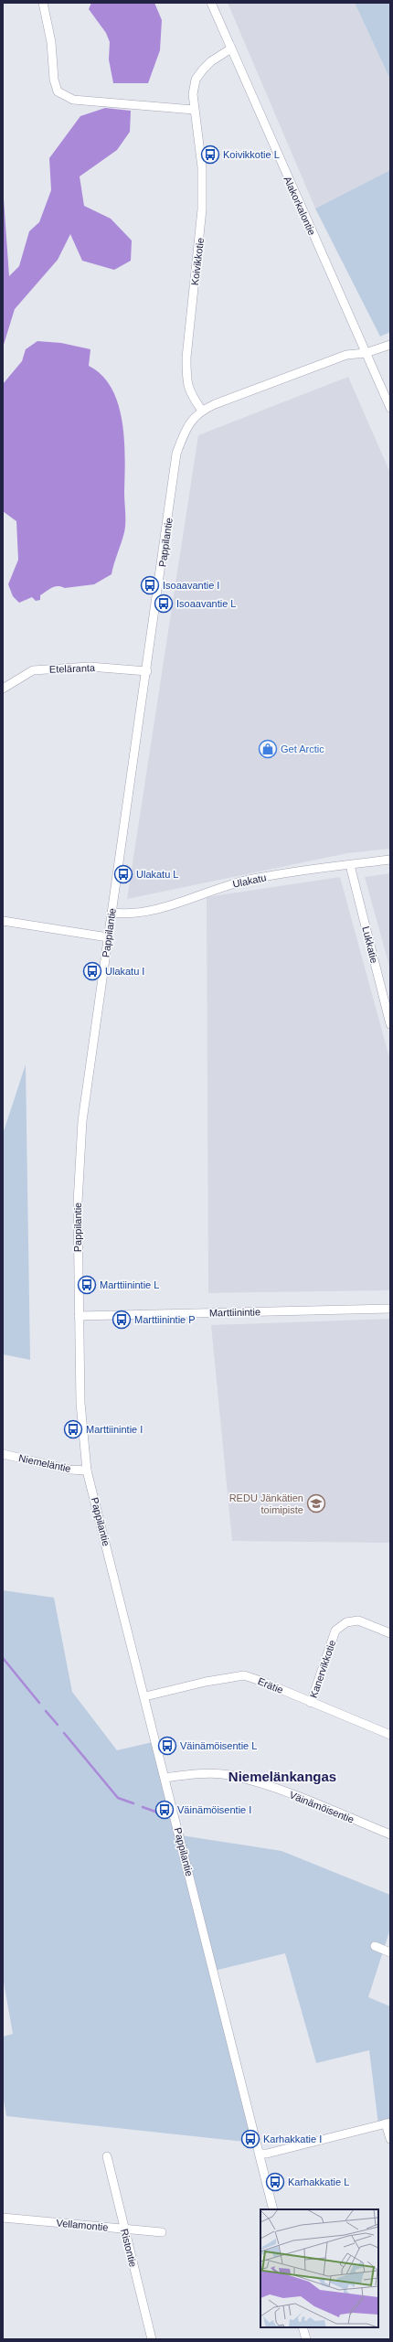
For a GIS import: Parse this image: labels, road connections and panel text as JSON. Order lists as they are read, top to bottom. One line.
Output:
{"streets":{"street":["Alakorkalontie","Koivikkotie","Pappilantie","Eteläranta","Ulakatu","Lukkatie","Marttiinintie","Niemeläntie","Kanervikkotie","Erätie","Väinämöisentie","Vellamontie","Ristontie"]},"crossings":[["Alakorkalontie","Koivikkotie"],["Alakorkalontie","Pappilantie"],["Koivikkotie","Pappilantie"],["Pappilantie","Eteläranta"],["Pappilantie","Ulakatu"],["Pappilantie","Marttiinintie"],["Pappilantie","Niemeläntie"],["Pappilantie","Erätie"],["Pappilantie","Väinämöisentie"],["Ulakatu","Lukkatie"],["Kanervikkotie","Erätie"],["Vellamontie","Ristontie"]],"districts":["Niemelänkangas"],"places":{"bus stop":["Koivikkotie L","Isoaavantie I","Isoaavantie L","Ulakatu L","Ulakatu I","Marttiinintie L","Marttiinintie P","Marttiinintie I","Väinämöisentie L","Väinämöisentie I","Karhakkatie I","Karhakkatie L"],"shop":["Get Arctic"],"school or university":["REDU Jänkätien toimipiste"]}}
